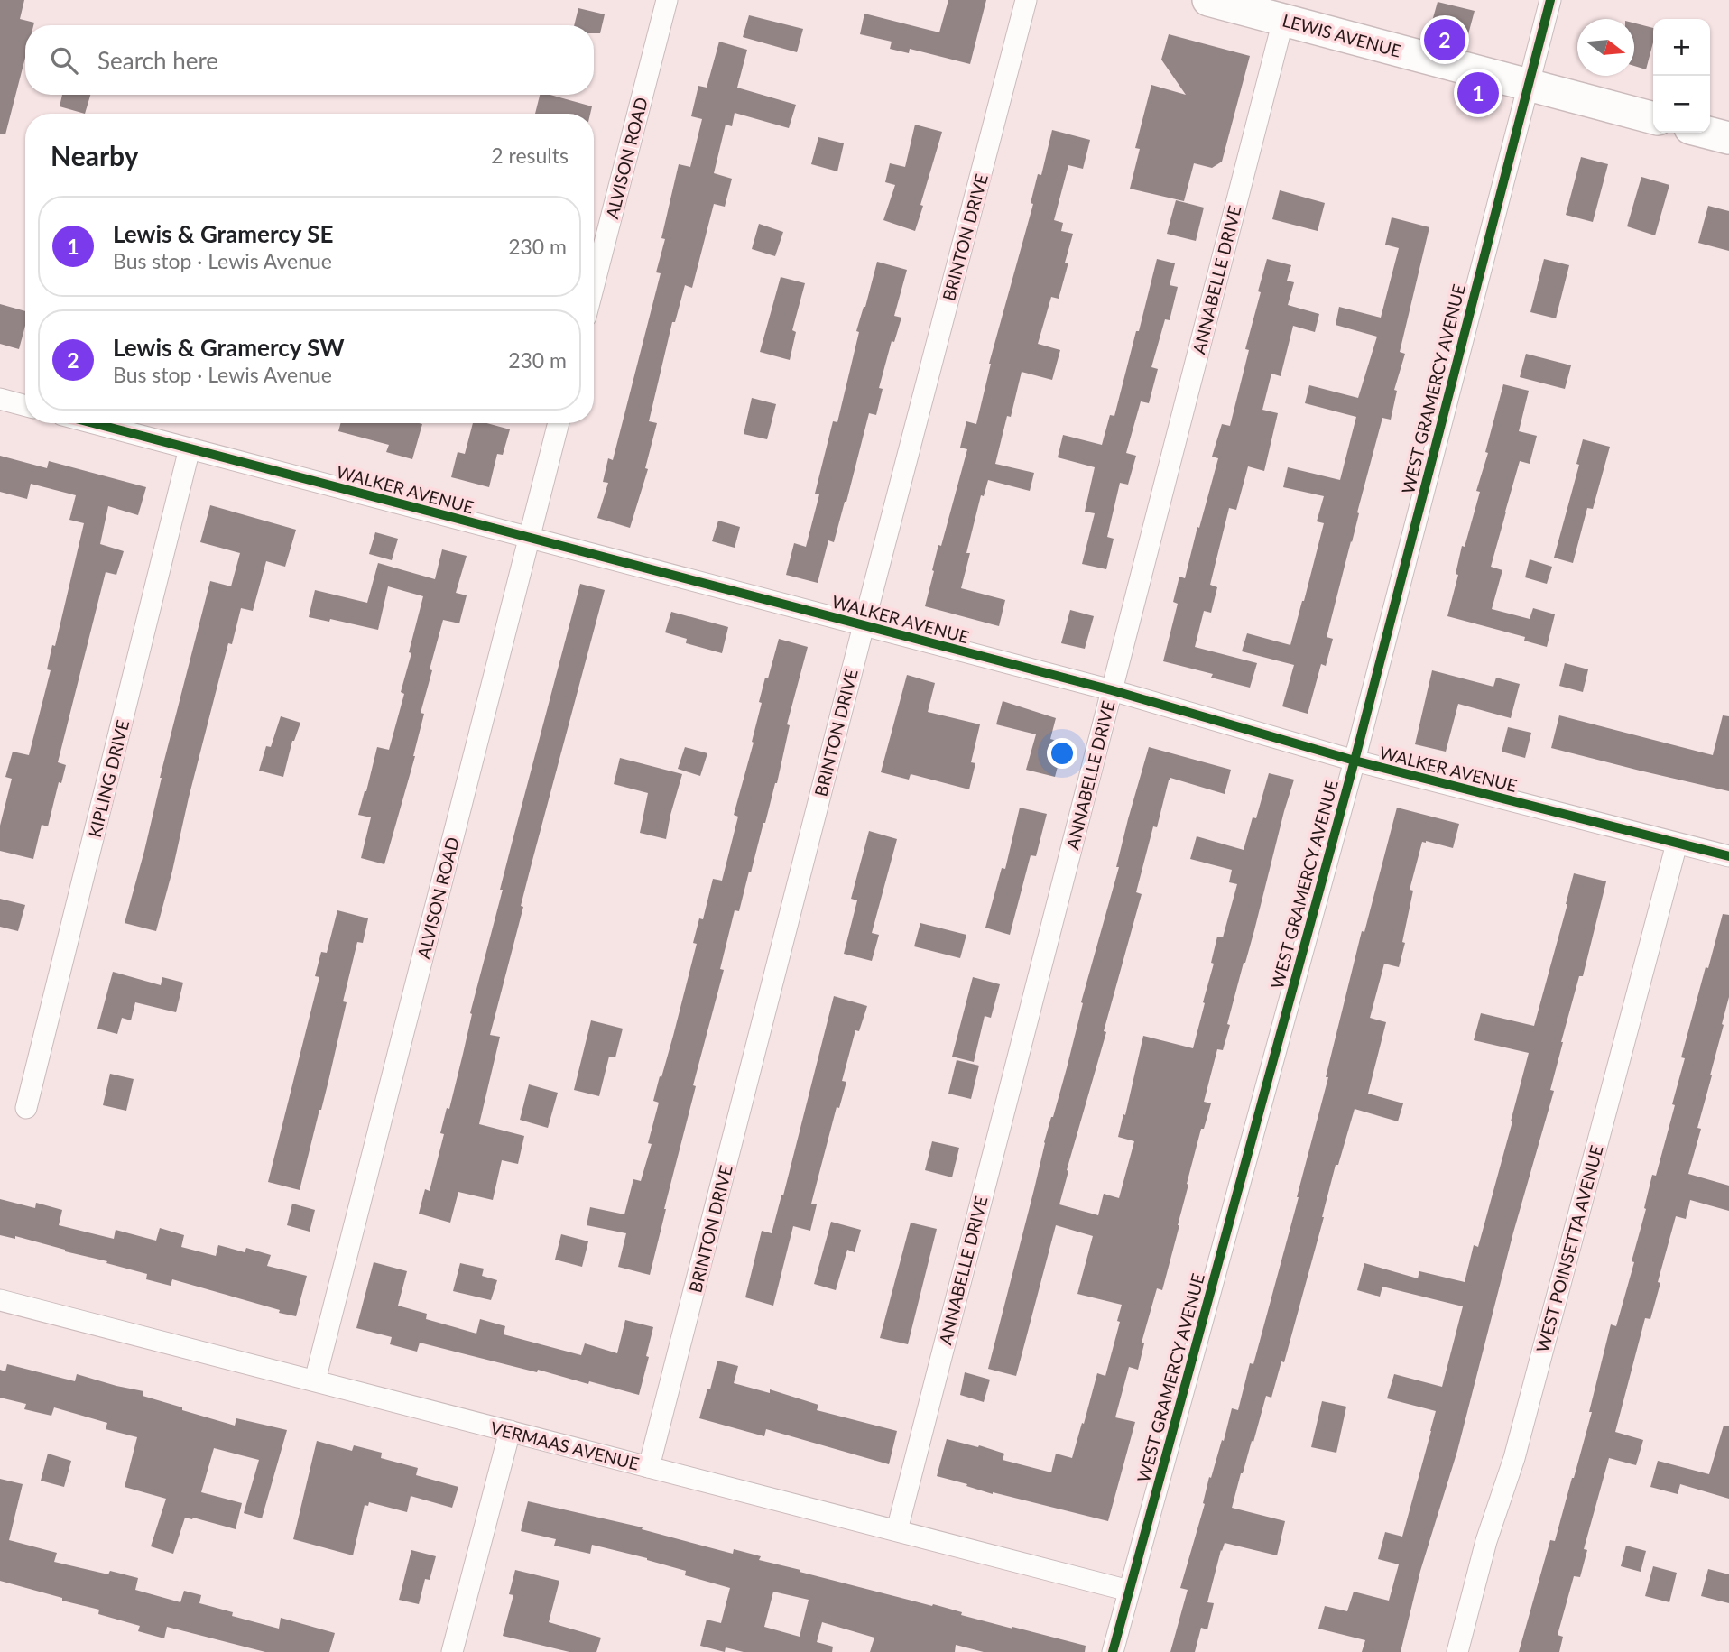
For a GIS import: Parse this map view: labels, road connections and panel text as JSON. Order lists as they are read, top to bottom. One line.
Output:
{"streets":{"main road":["LEWIS AVENUE"],"street":["ALVISON ROAD","BRINTON DRIVE","ANNABELLE DRIVE","WEST GRAMERCY AVENUE","WALKER AVENUE","KIPLING DRIVE","WEST POINSETTA AVENUE","VERMAAS AVENUE"]},"crossings":[["LEWIS AVENUE","ANNABELLE DRIVE"],["LEWIS AVENUE","WEST GRAMERCY AVENUE"],["ALVISON ROAD","WALKER AVENUE"],["ALVISON ROAD","VERMAAS AVENUE"],["BRINTON DRIVE","WALKER AVENUE"],["BRINTON DRIVE","VERMAAS AVENUE"],["ANNABELLE DRIVE","WALKER AVENUE"],["ANNABELLE DRIVE","VERMAAS AVENUE"],["WEST GRAMERCY AVENUE","WALKER AVENUE"],["WEST GRAMERCY AVENUE","VERMAAS AVENUE"],["WALKER AVENUE","KIPLING DRIVE"],["WALKER AVENUE","WEST POINSETTA AVENUE"]],"north":"right","page":{"pins":["2","1"],"map_buttons":["+","−"],"search":"Search here","heading":["Nearby","2 results"],"list":[{"mark":"1","name":"Lewis & Gramercy SE","note":"Bus stop · Lewis Avenue","value":"230 m"},{"mark":"2","name":"Lewis & Gramercy SW","note":"Bus stop · Lewis Avenue","value":"230 m"}]}}
